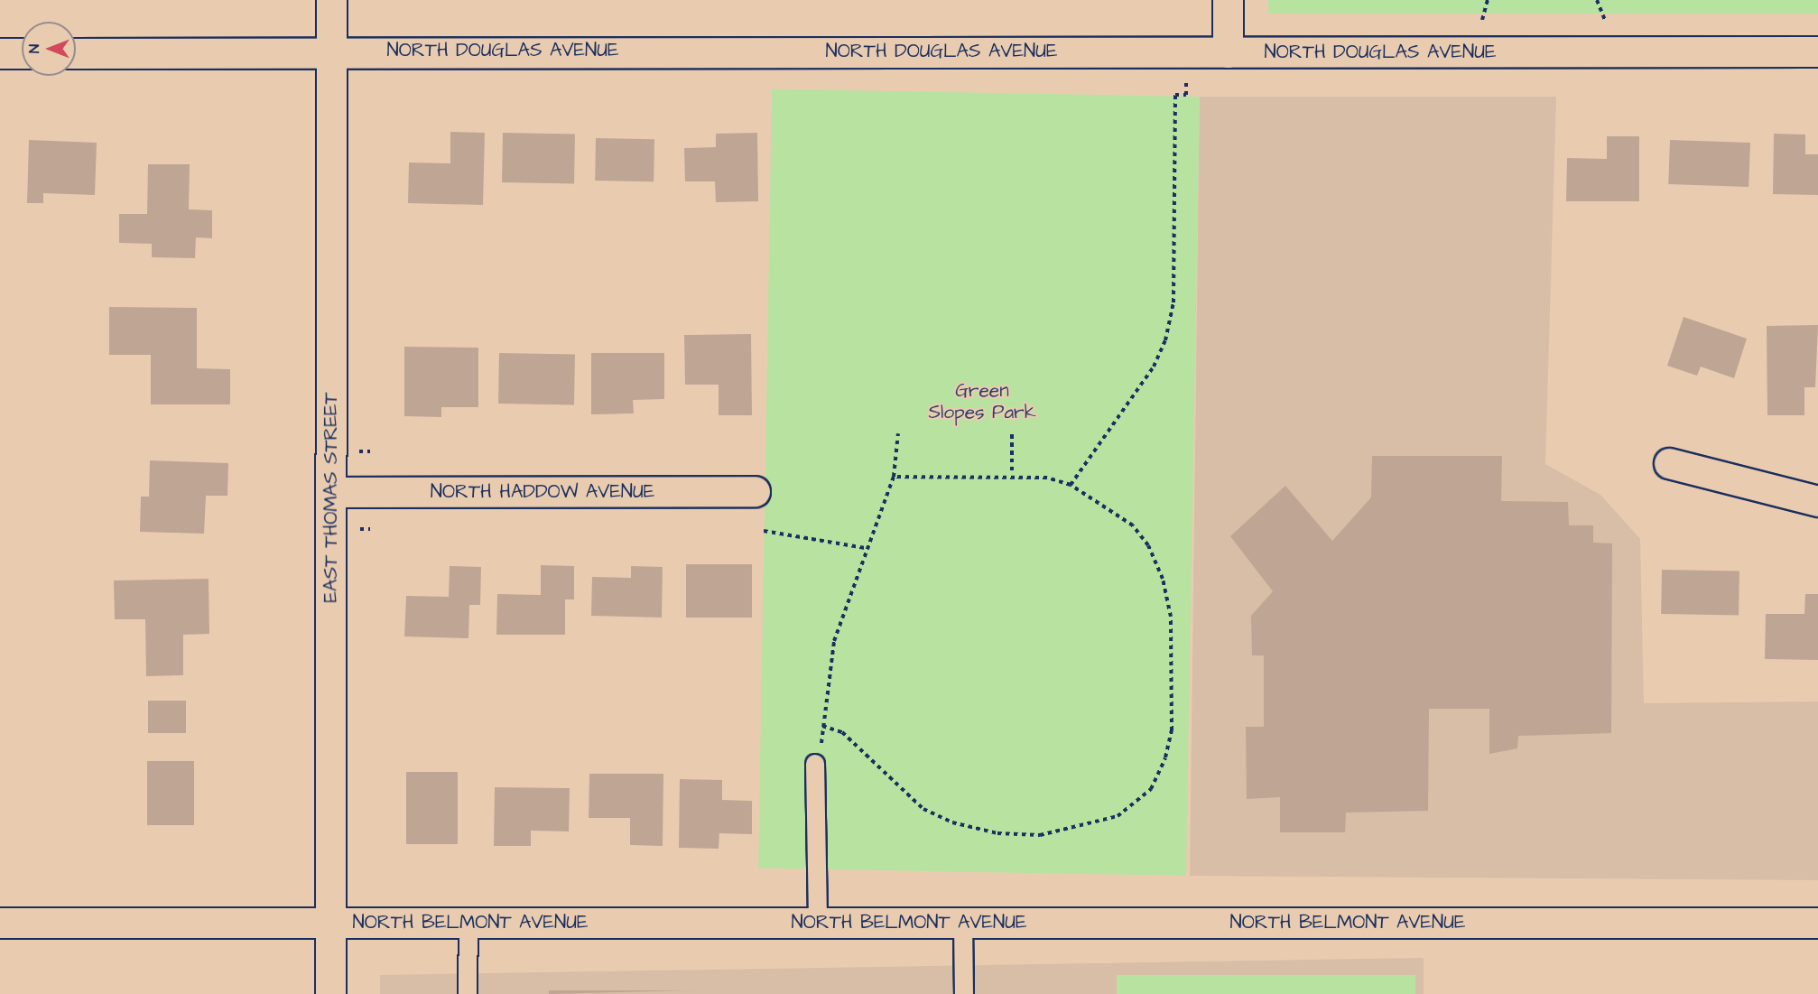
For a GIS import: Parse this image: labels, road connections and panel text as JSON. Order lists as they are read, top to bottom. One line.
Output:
{"streets":{"street":["NORTH DOUGLAS AVENUE","NORTH HADDOW AVENUE","EAST THOMAS STREET","NORTH BELMONT AVENUE"]},"crossings":[["NORTH DOUGLAS AVENUE","EAST THOMAS STREET"],["NORTH HADDOW AVENUE","EAST THOMAS STREET"],["EAST THOMAS STREET","NORTH BELMONT AVENUE"]],"parks":["Green Slopes Park"],"north":"left"}
